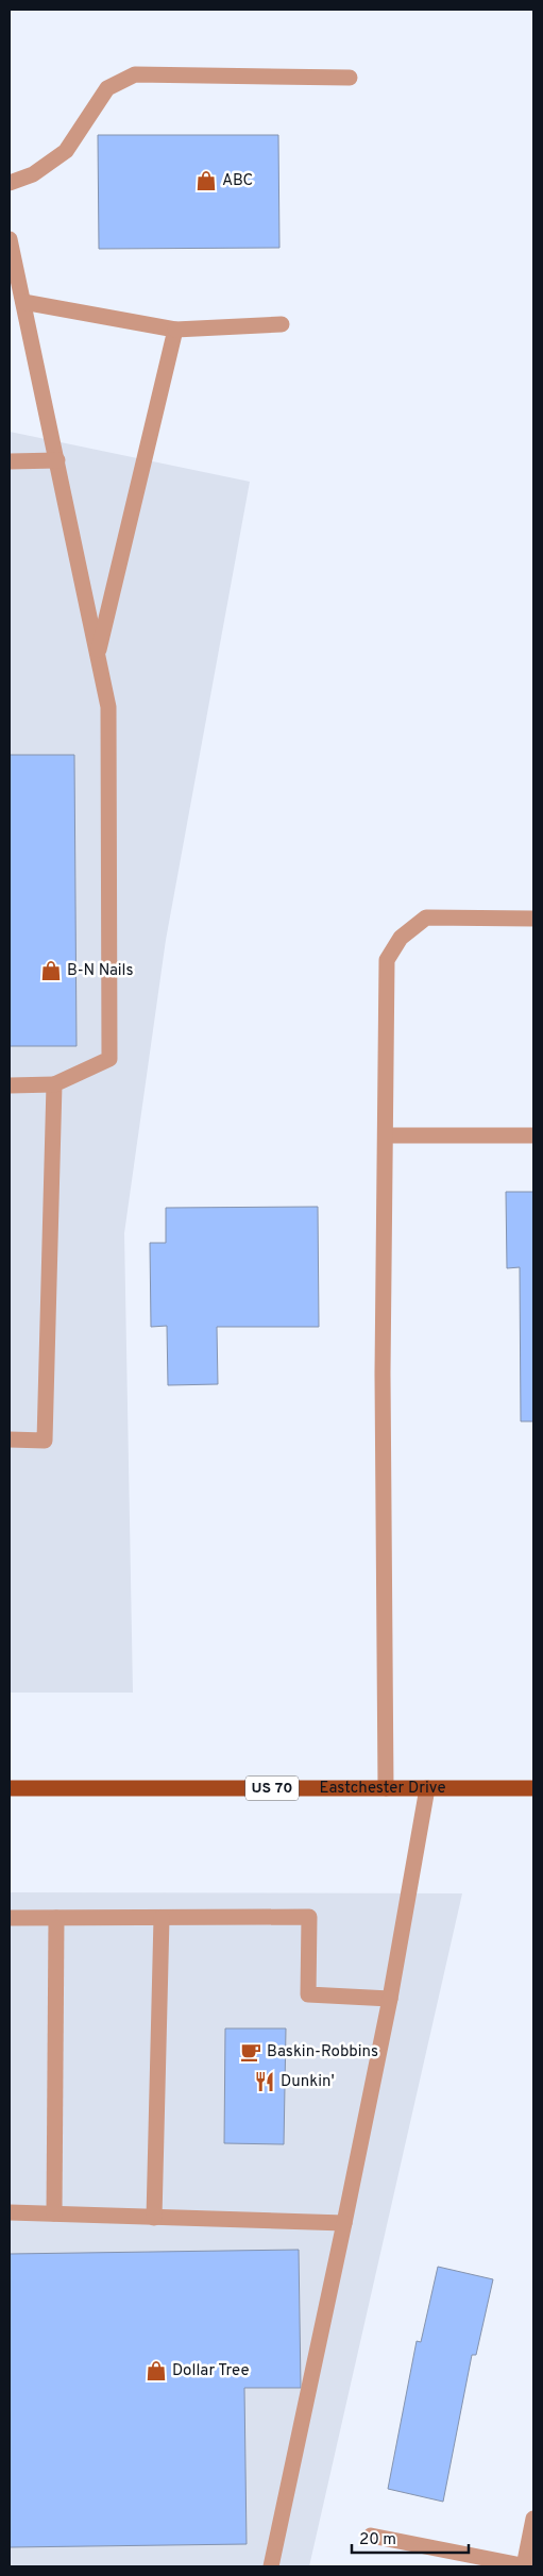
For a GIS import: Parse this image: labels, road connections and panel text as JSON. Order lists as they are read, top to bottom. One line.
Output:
{"streets":{"main road":["US 70","Eastchester Drive"]},"places":{"shop":["ABC","B-N Nails","Dollar Tree"],"cafe":["Baskin-Robbins"],"restaurant":["Dunkin'"]},"scale_bar":"20 m"}
